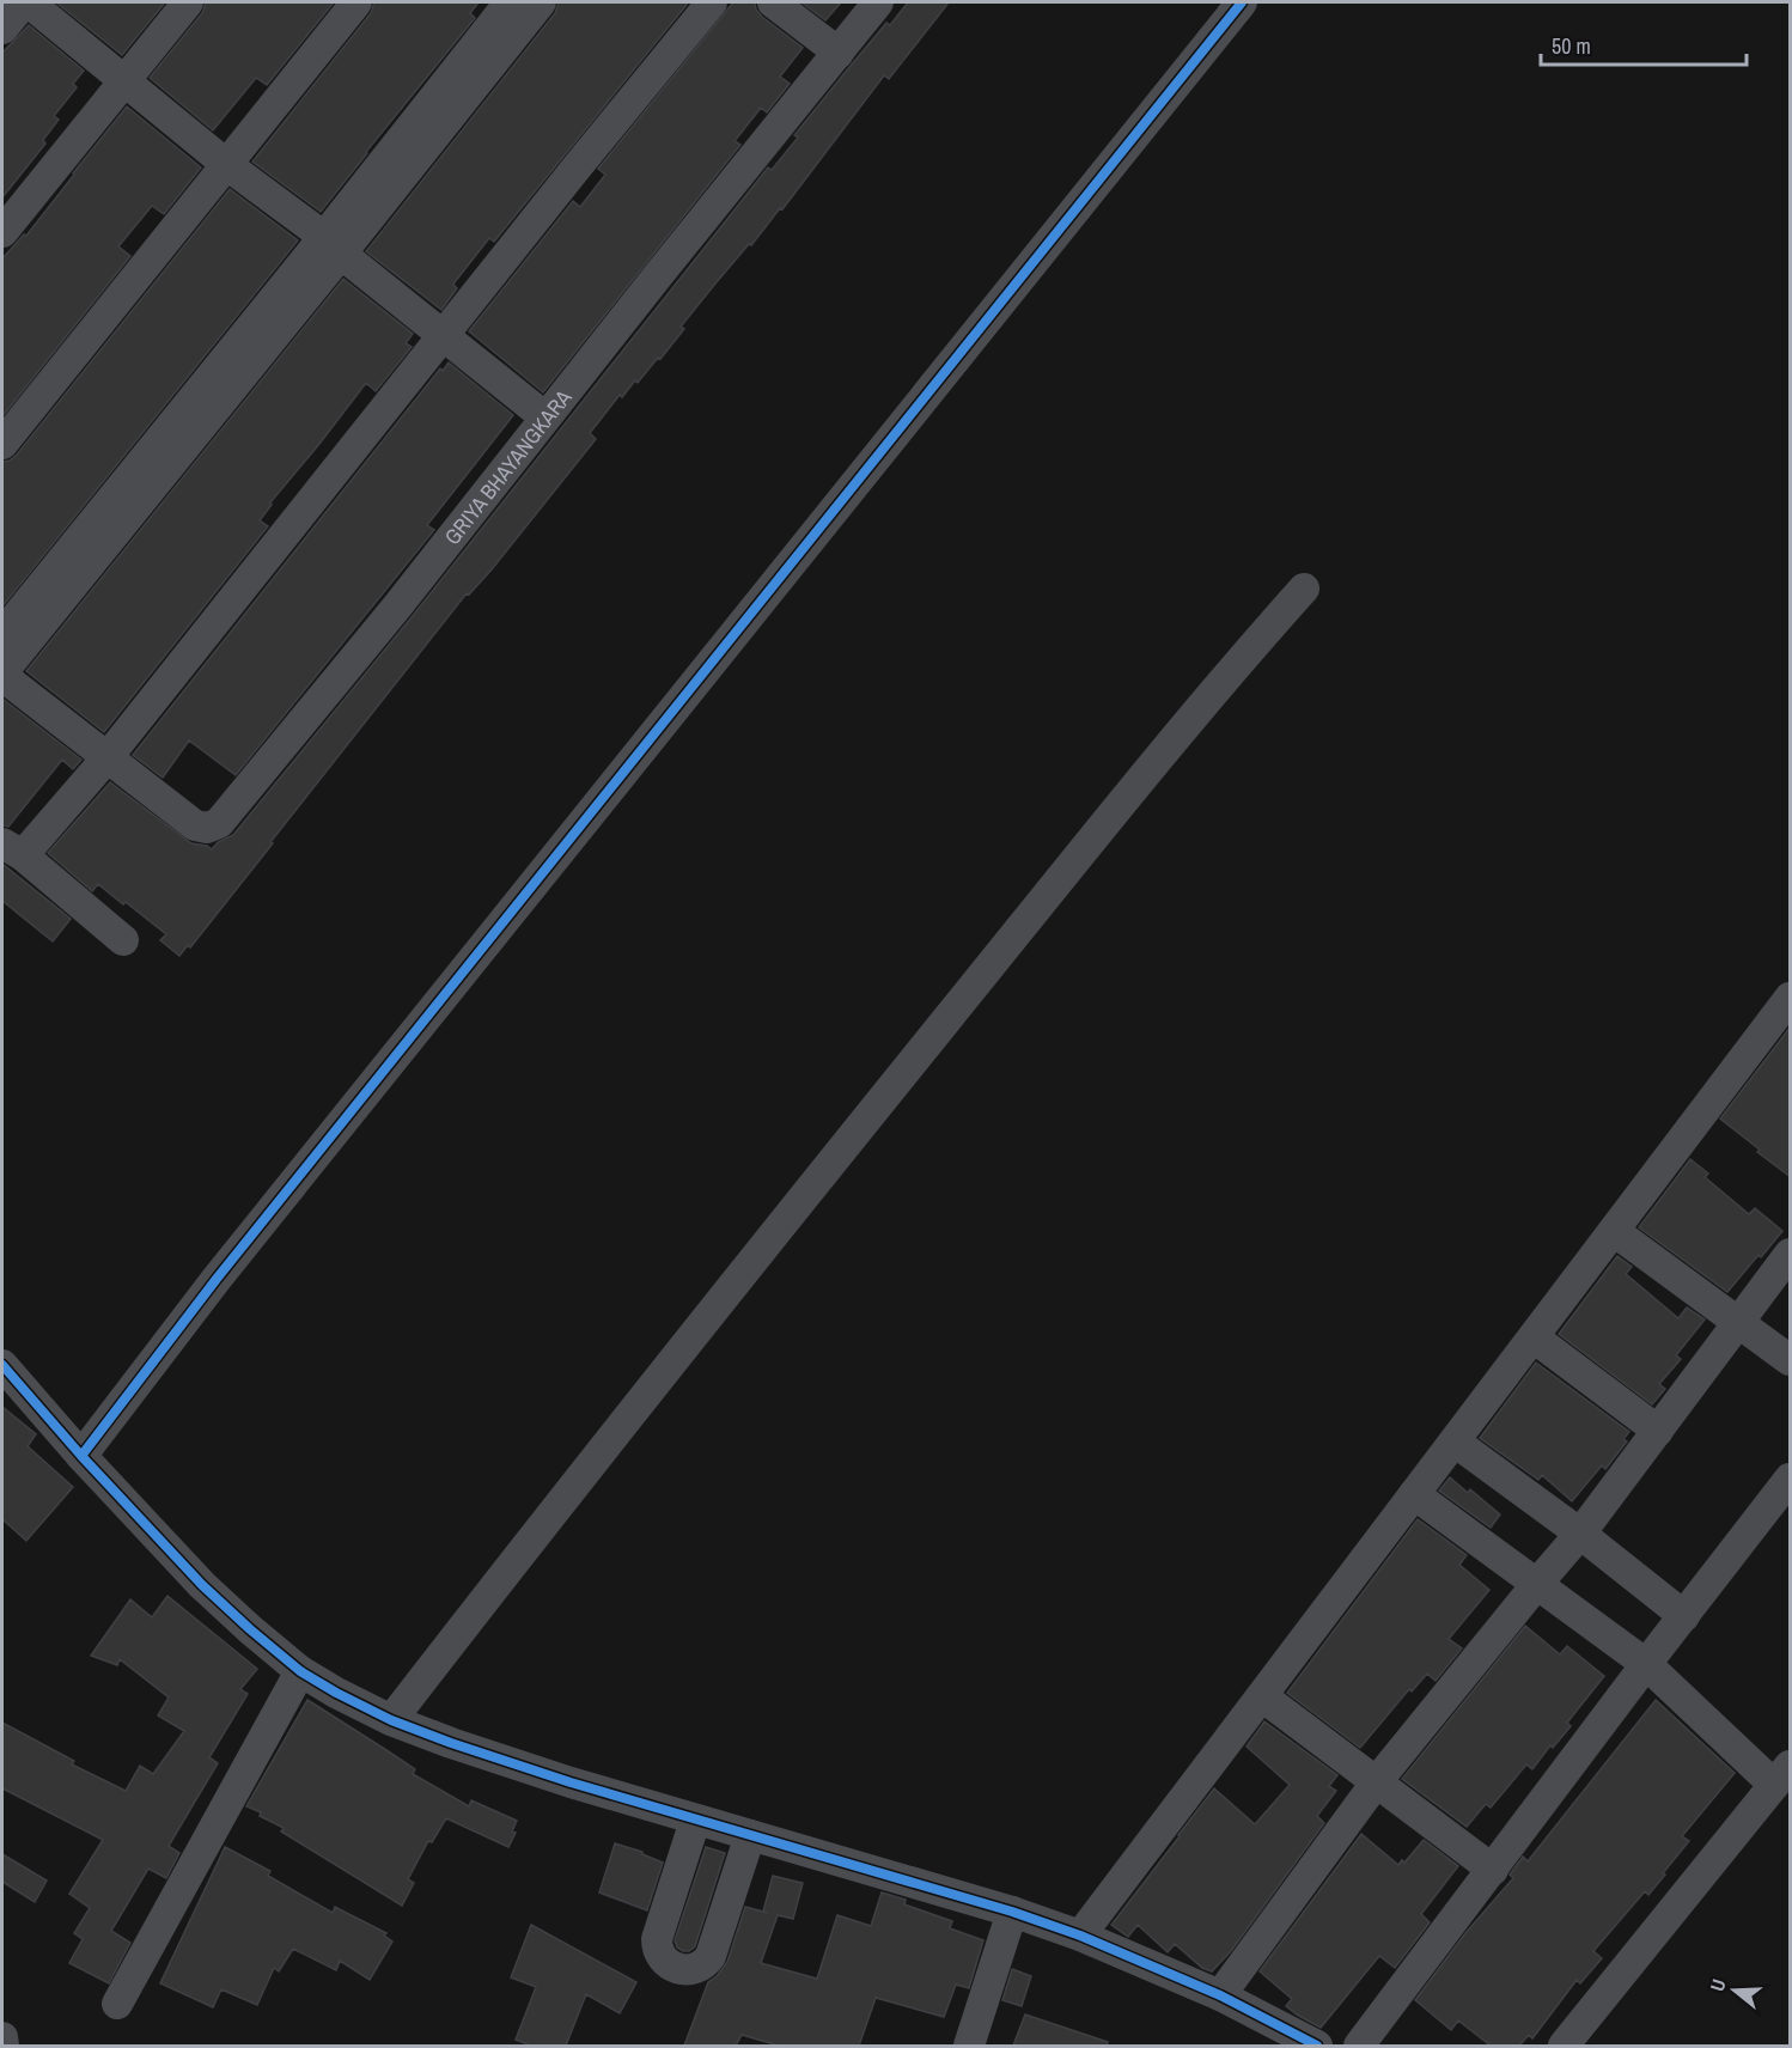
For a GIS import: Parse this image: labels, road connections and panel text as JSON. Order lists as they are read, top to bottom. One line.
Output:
{"streets":{"street":["GRIYA BHAYANGKARA"]},"scale_bar":"50 m","north":"left"}
